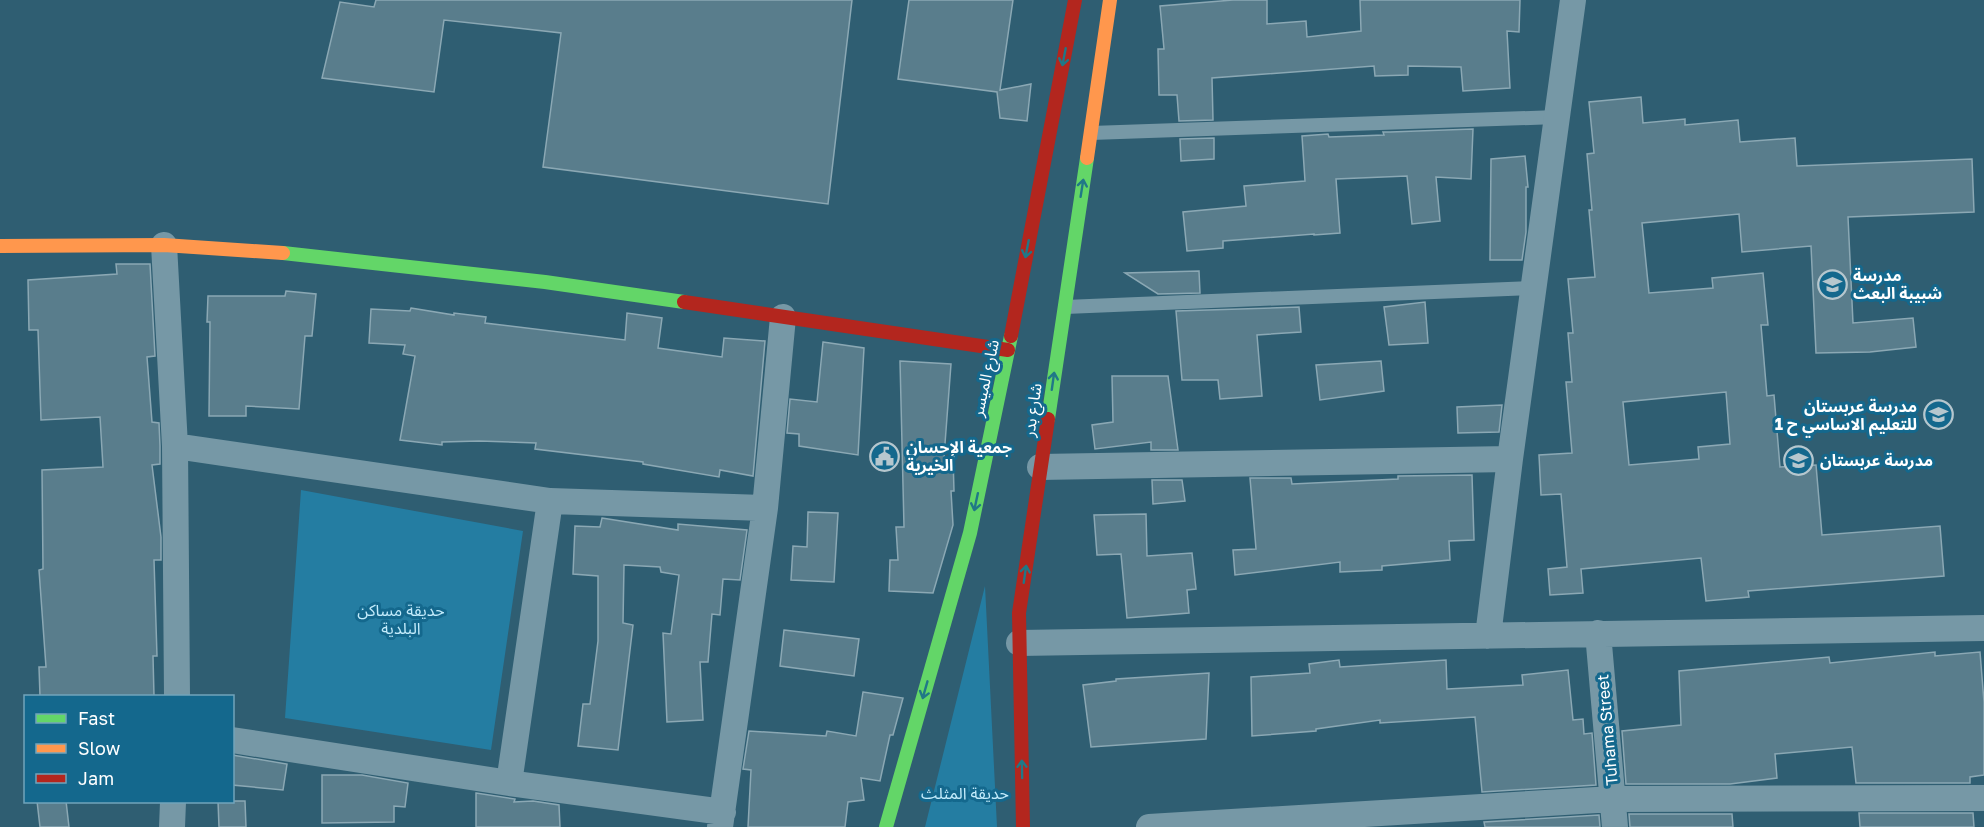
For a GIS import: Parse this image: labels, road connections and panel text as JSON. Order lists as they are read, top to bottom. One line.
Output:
{"streets":{"main road":["شارع الميسر","شارع بدر"],"street":["Tuhama Street"]},"one_way":["شارع الميسر","شارع بدر"],"parks":["حديقة مساكن البلدية","حديقة المثلث"],"places":{"school or university":["مدرسة شبيبة البعث","مدرسة عربستان للتعليم الاساسي ح 1","مدرسة عربستان"],"public building":["جمعية الإحسان الخيرية"]},"legend":["Fast","Slow","Jam"]}
